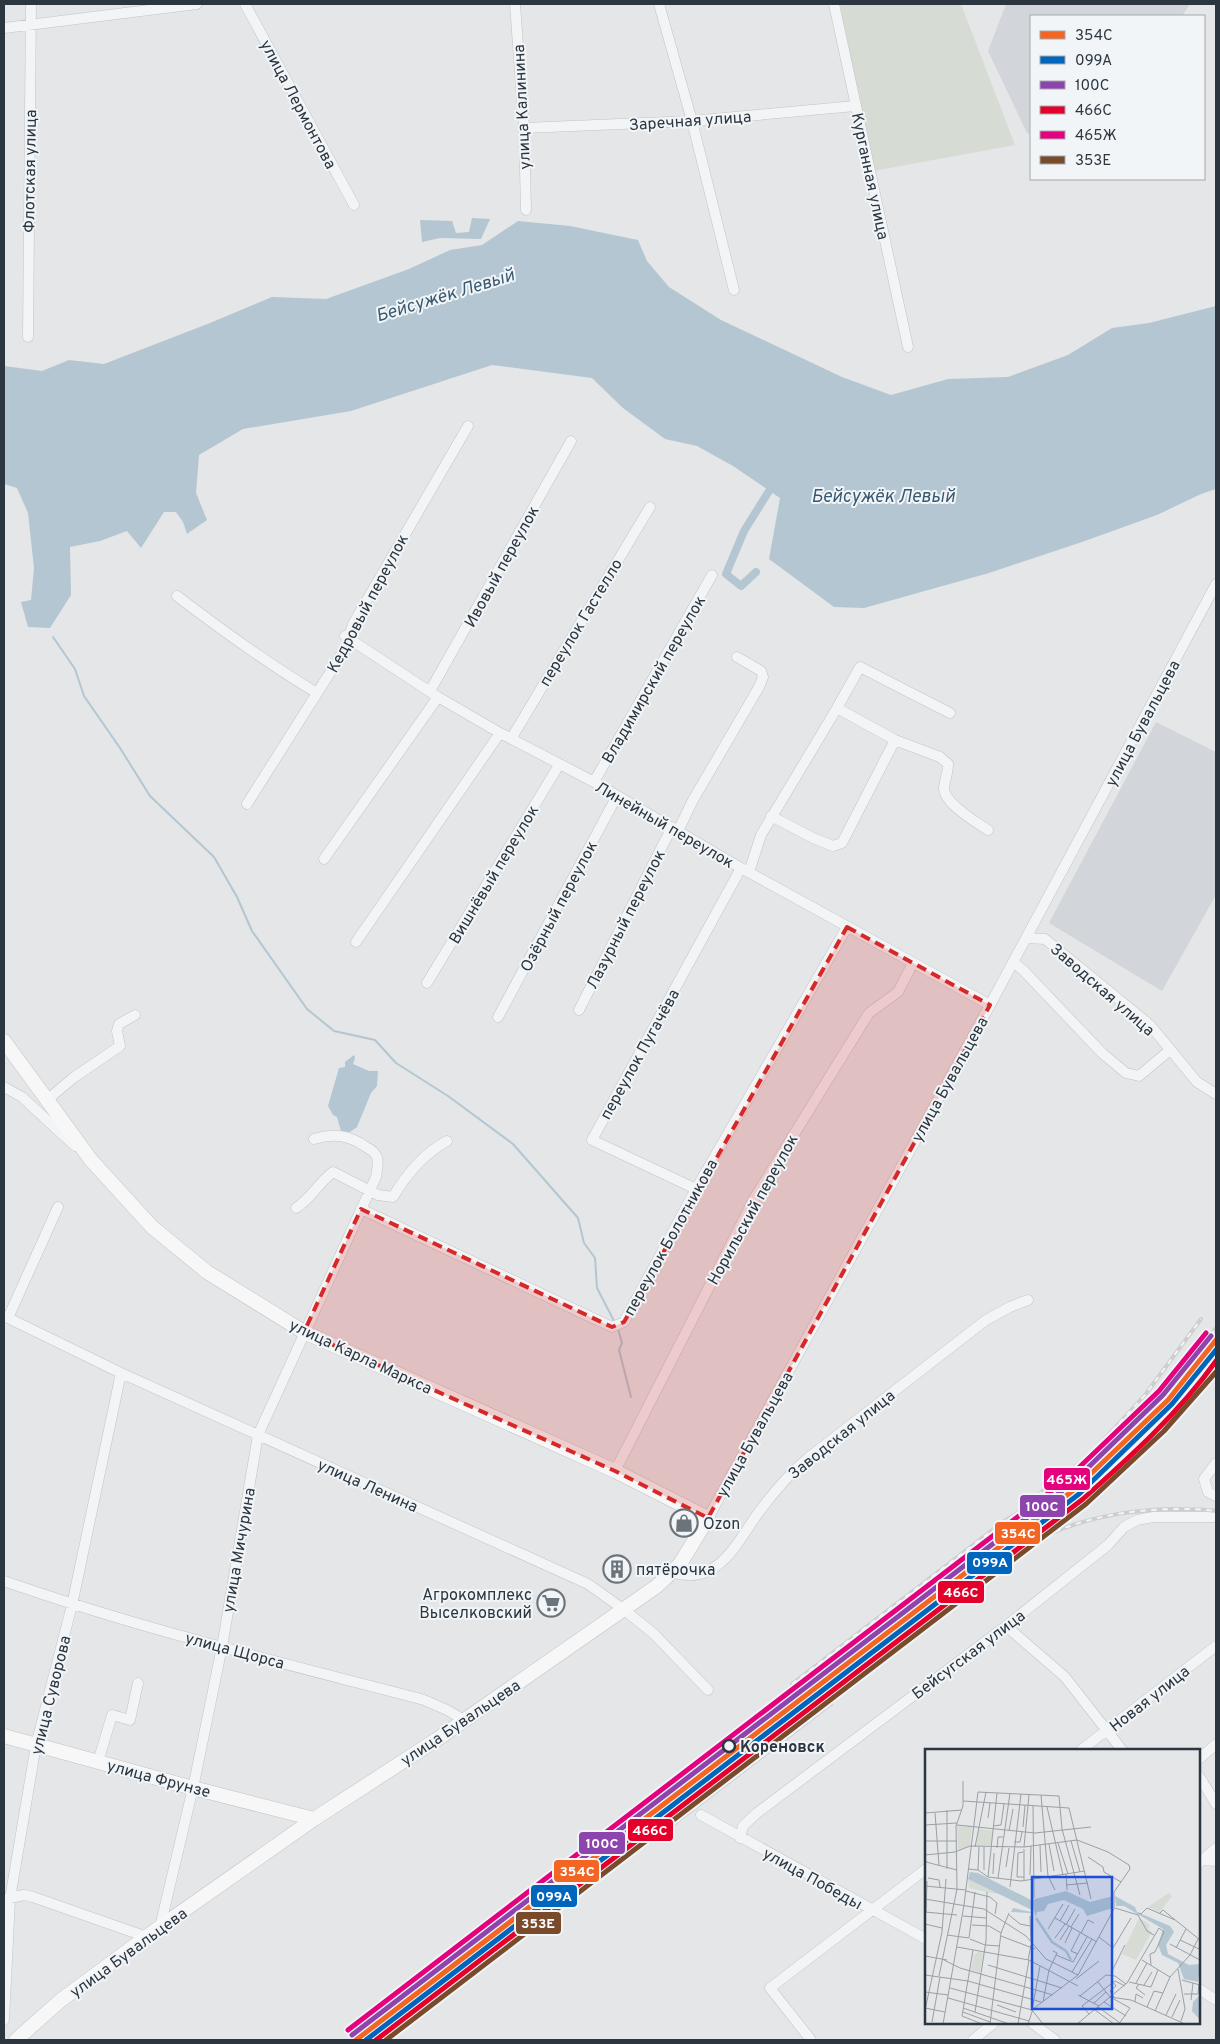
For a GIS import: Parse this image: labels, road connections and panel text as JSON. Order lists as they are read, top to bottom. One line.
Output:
{"streets":{"main road":["улица Бувальцева","улица Карла Маркса","улица Фрунзе"],"street":["улица Лермонтова","улица Калинина","Заречная улица","Флотская улица","Курганная улица","Ивовый переулок","Кедровый переулок","переулок Гастелло","Владимирский переулок","Линейный переулок","Вишнёвый переулок","Озёрный переулок","Лазурный переулок","Заводская улица","переулок Пугачёва","Норильский переулок","переулок Болотникова","улица Ленина","улица Мичурина","улица Щорса","Бейсугская улица","улица Суворова","Новая улица","улица Победы"]},"crossings":[["улица Калинина","Заречная улица"],["Заречная улица","Курганная улица"],["Ивовый переулок","Линейный переулок"],["Кедровый переулок","Линейный переулок"],["переулок Гастелло","Линейный переулок"],["Владимирский переулок","Линейный переулок"],["улица Бувальцева","Линейный переулок"],["улица Бувальцева","Заводская улица"],["улица Бувальцева","улица Карла Маркса"],["улица Бувальцева","улица Ленина"],["улица Бувальцева","улица Мичурина"],["улица Бувальцева","улица Щорса"],["улица Бувальцева","улица Фрунзе"],["Линейный переулок","Вишнёвый переулок"],["Линейный переулок","Озёрный переулок"],["Линейный переулок","Лазурный переулок"],["Линейный переулок","переулок Пугачёва"],["Линейный переулок","Норильский переулок"],["Линейный переулок","переулок Болотникова"],["переулок Пугачёва","переулок Болотникова"],["Норильский переулок","улица Карла Маркса"],["переулок Болотникова","улица Мичурина"],["улица Карла Маркса","улица Мичурина"],["улица Ленина","улица Мичурина"],["улица Ленина","улица Суворова"],["улица Мичурина","улица Щорса"],["улица Мичурина","улица Фрунзе"],["улица Щорса","улица Суворова"],["Бейсугская улица","улица Победы"],["улица Суворова","улица Фрунзе"]],"water":["Бейсужёк Левый"],"places":{"shop":["Ozon"],"building":["пятёрочка"],"supermarket":["Агрокомплекс Выселковский"],"other":["Кореновск"]},"lines":["transit line 465Ж","transit line 100C","transit line 354С","transit line 099А","transit line 466С","transit line 353Е"],"legend":["354С","099А","100C","466С","465Ж","353Е"]}
